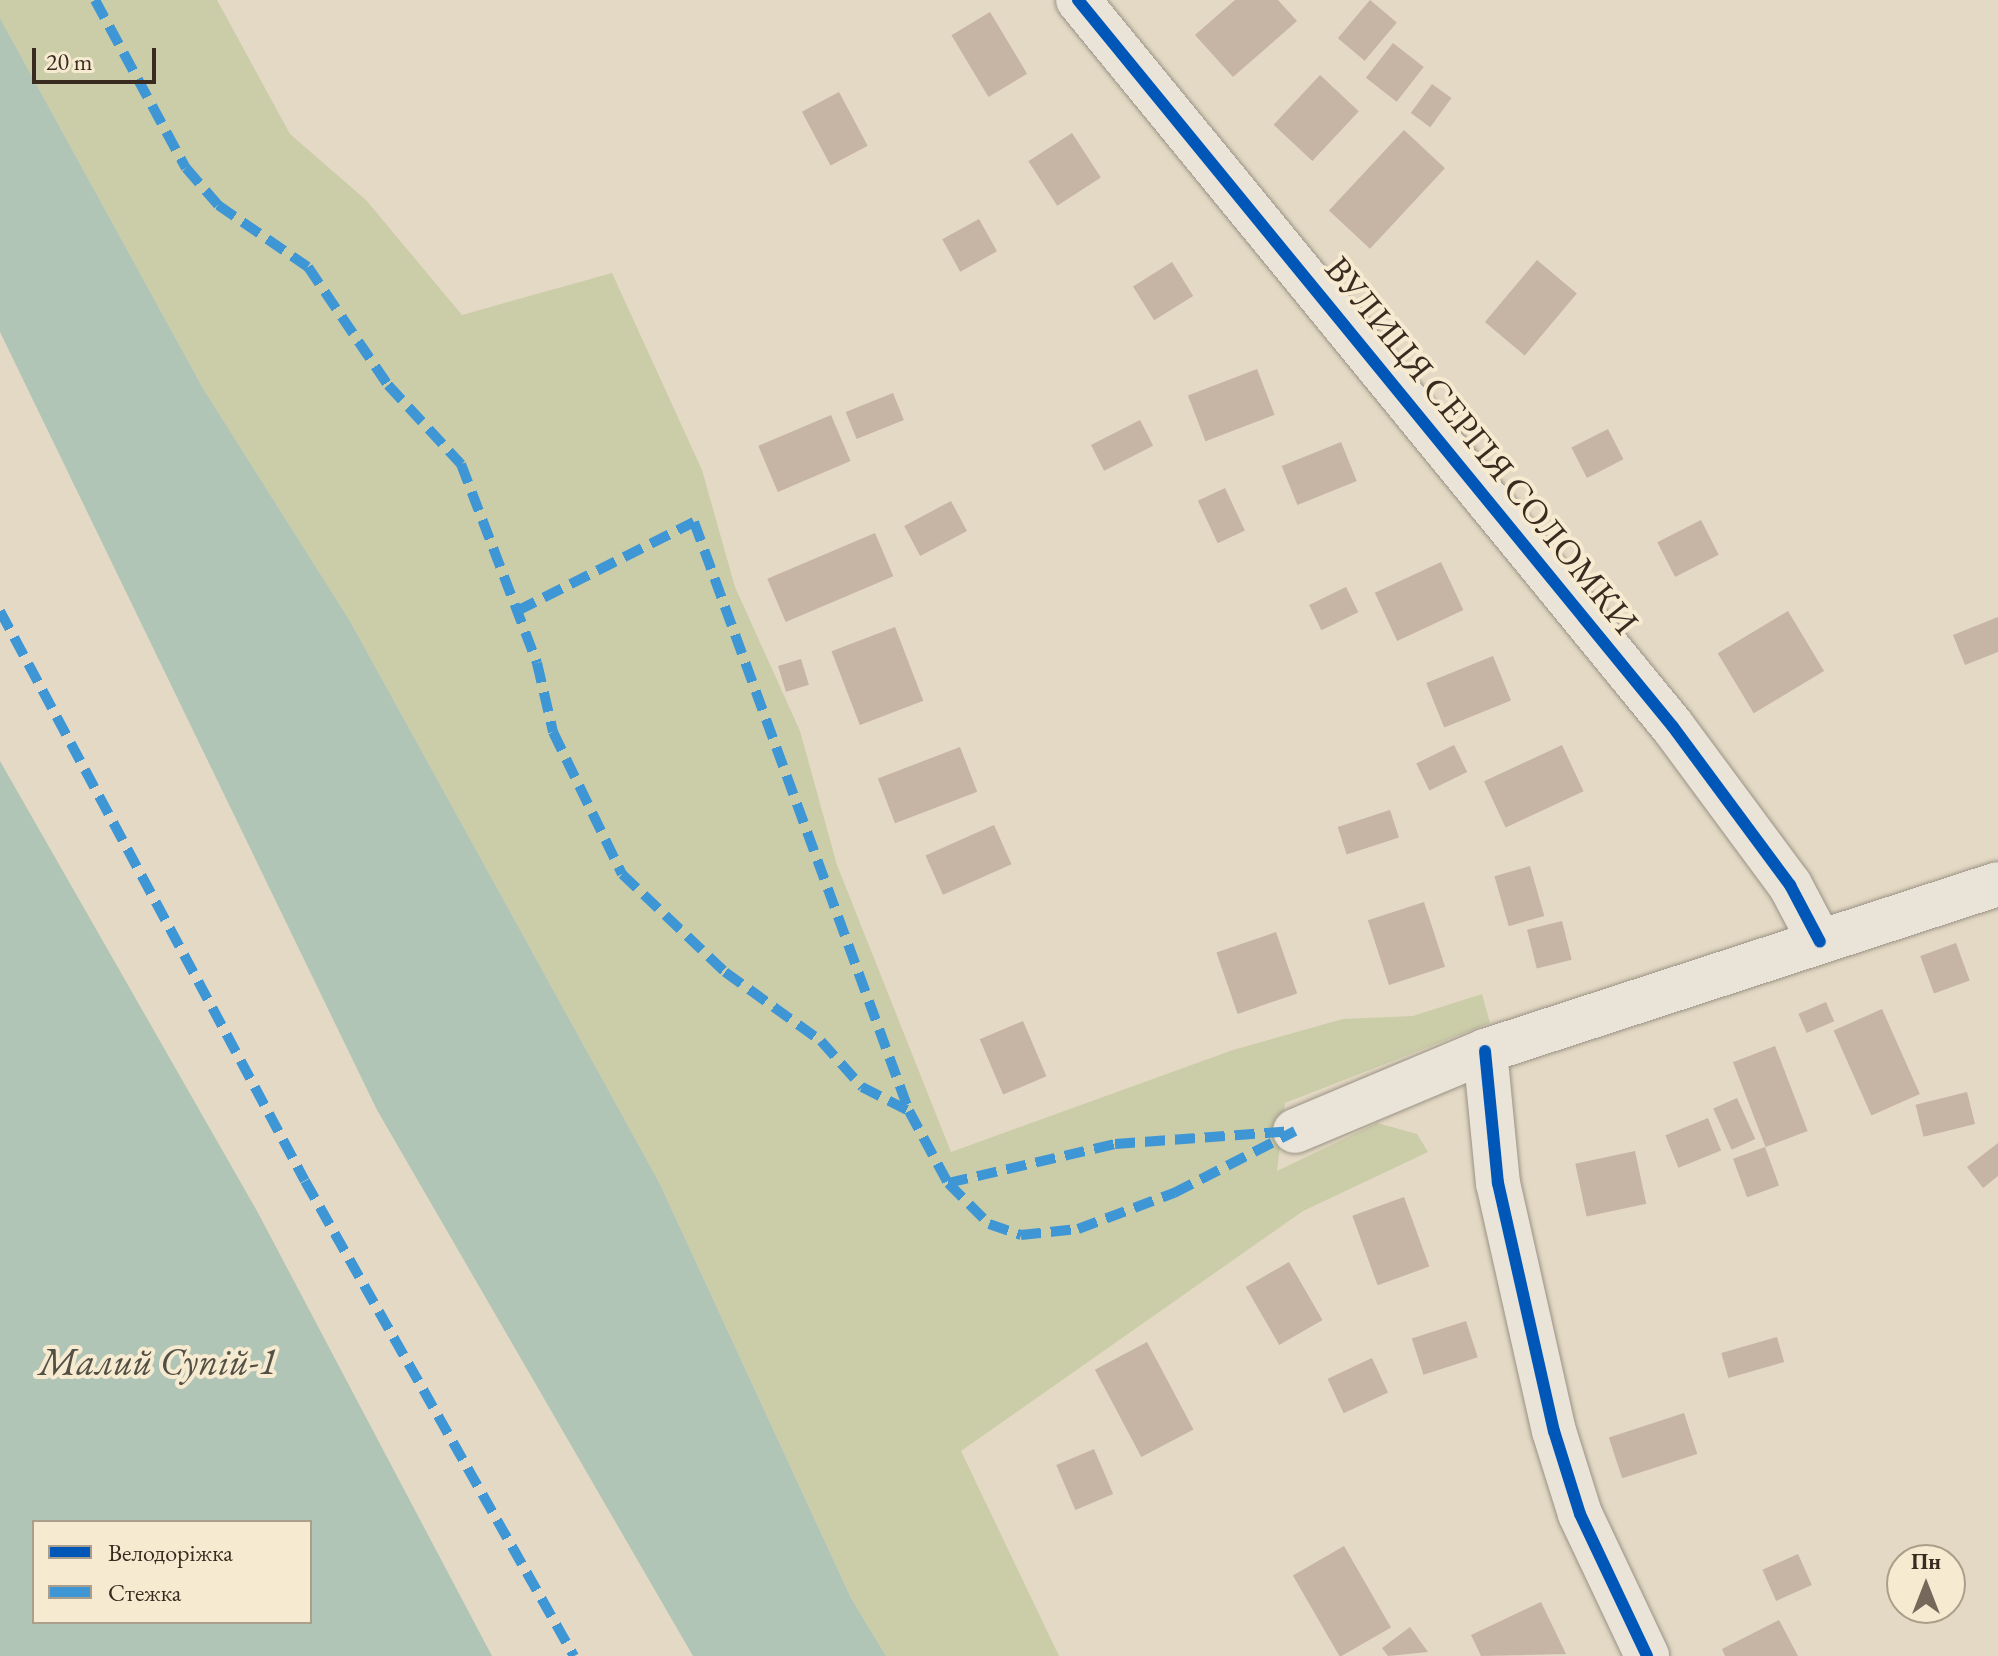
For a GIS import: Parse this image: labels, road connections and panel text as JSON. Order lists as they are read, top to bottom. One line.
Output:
{"streets":{"street":["ВУЛИЦЯ СЕРГІЯ СОЛОМКИ"]},"water":["Малий Супій-1"],"legend":["Велодоріжка","Стежка"],"scale_bar":"20 m","north":"top"}
